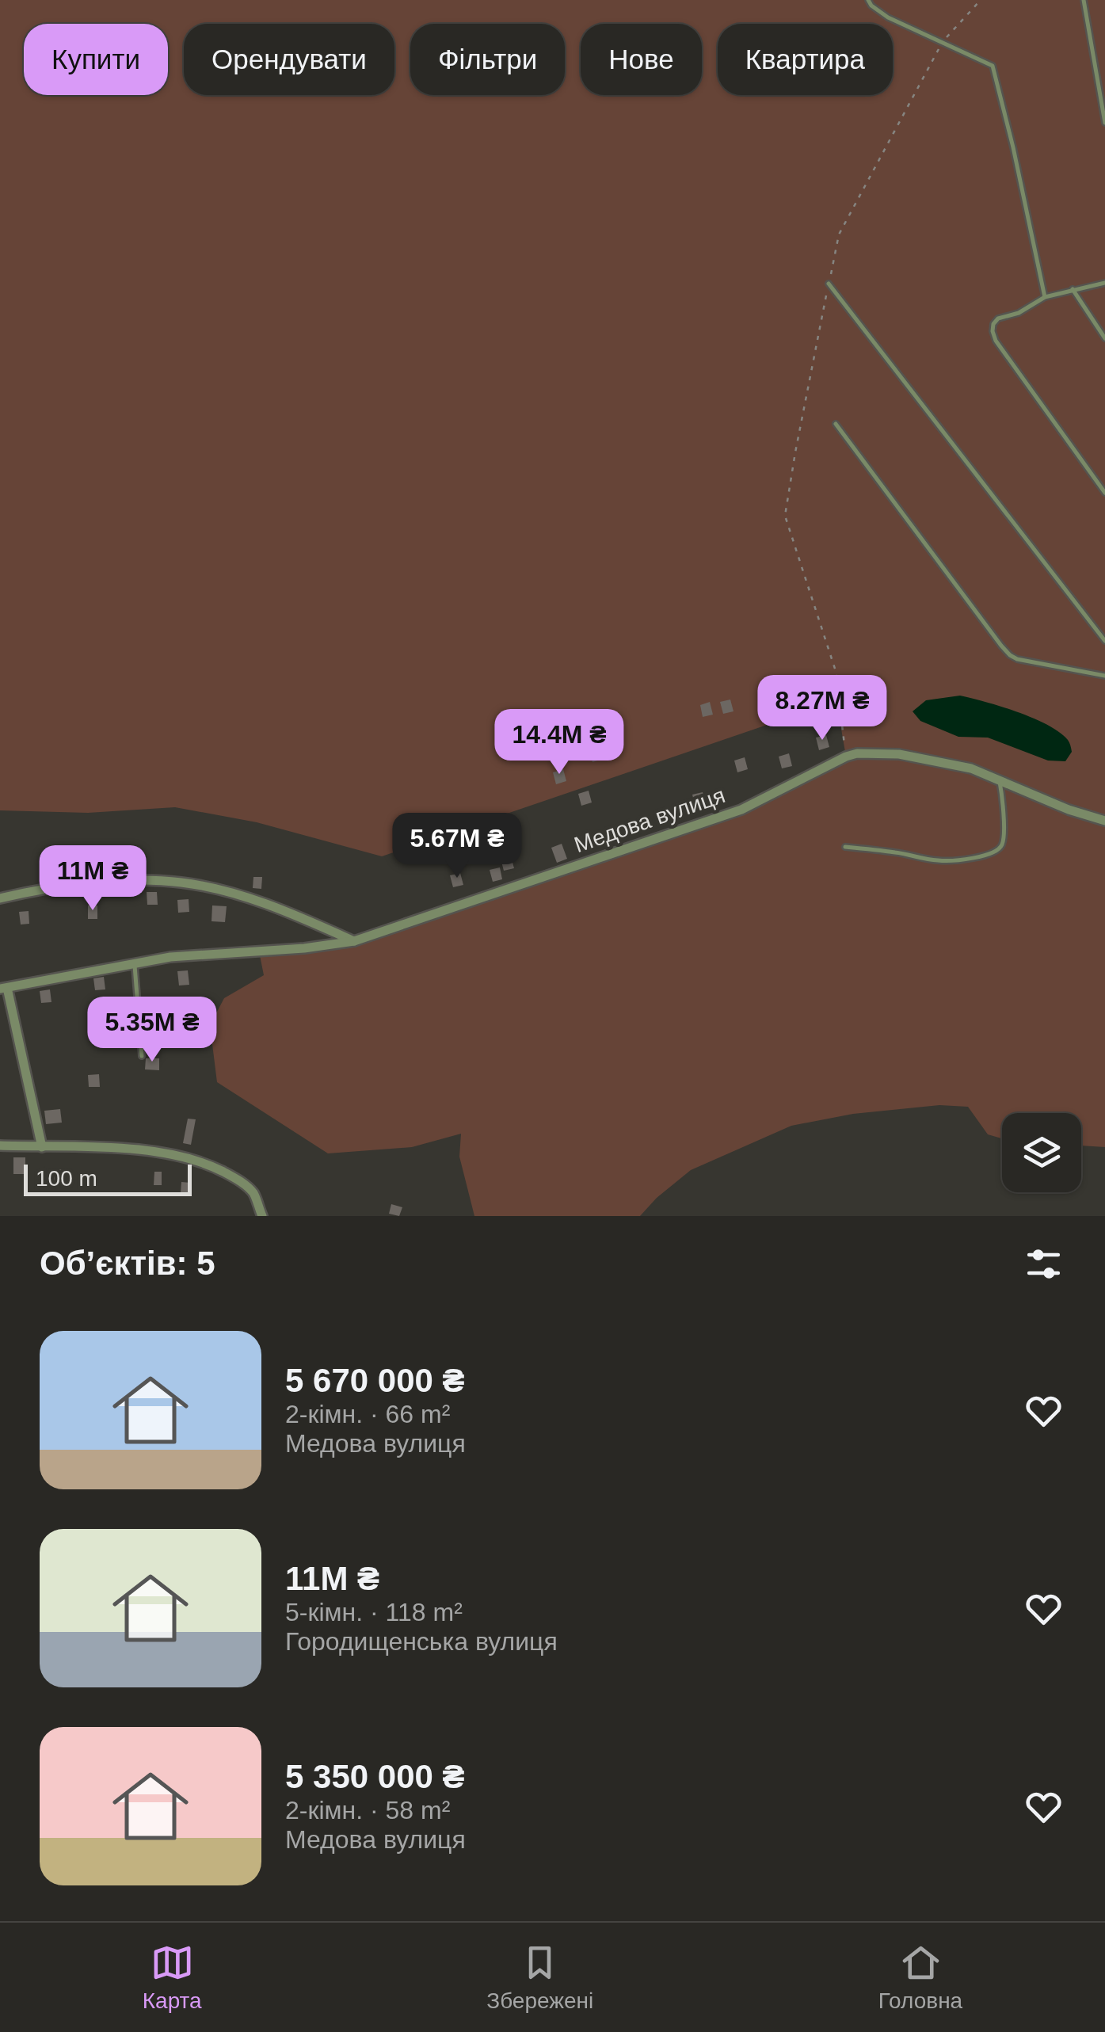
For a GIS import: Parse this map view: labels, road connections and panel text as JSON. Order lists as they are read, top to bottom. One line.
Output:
{"streets":{"street":["Медова вулиця"]},"scale_bar":"100 m","page":{"chip":["Купити","Орендувати","Фільтри","Нове","Квартира"],"price":["8.27M ₴","14.4M ₴","5.67M ₴","11M ₴","5.35M ₴"],"scale":"100 m","heading":"Об’єктів: 5","list":[{"name":"5 670 000 ₴","note":"2-кімн. · 66 m² · Медова вулиця"},{"name":"11M ₴","note":"5-кімн. · 118 m² · Городищенська вулиця"},{"name":"5 350 000 ₴","note":"2-кімн. · 58 m² · Медова вулиця"}],"tabs":["Карта","Збережені","Головна"]}}
